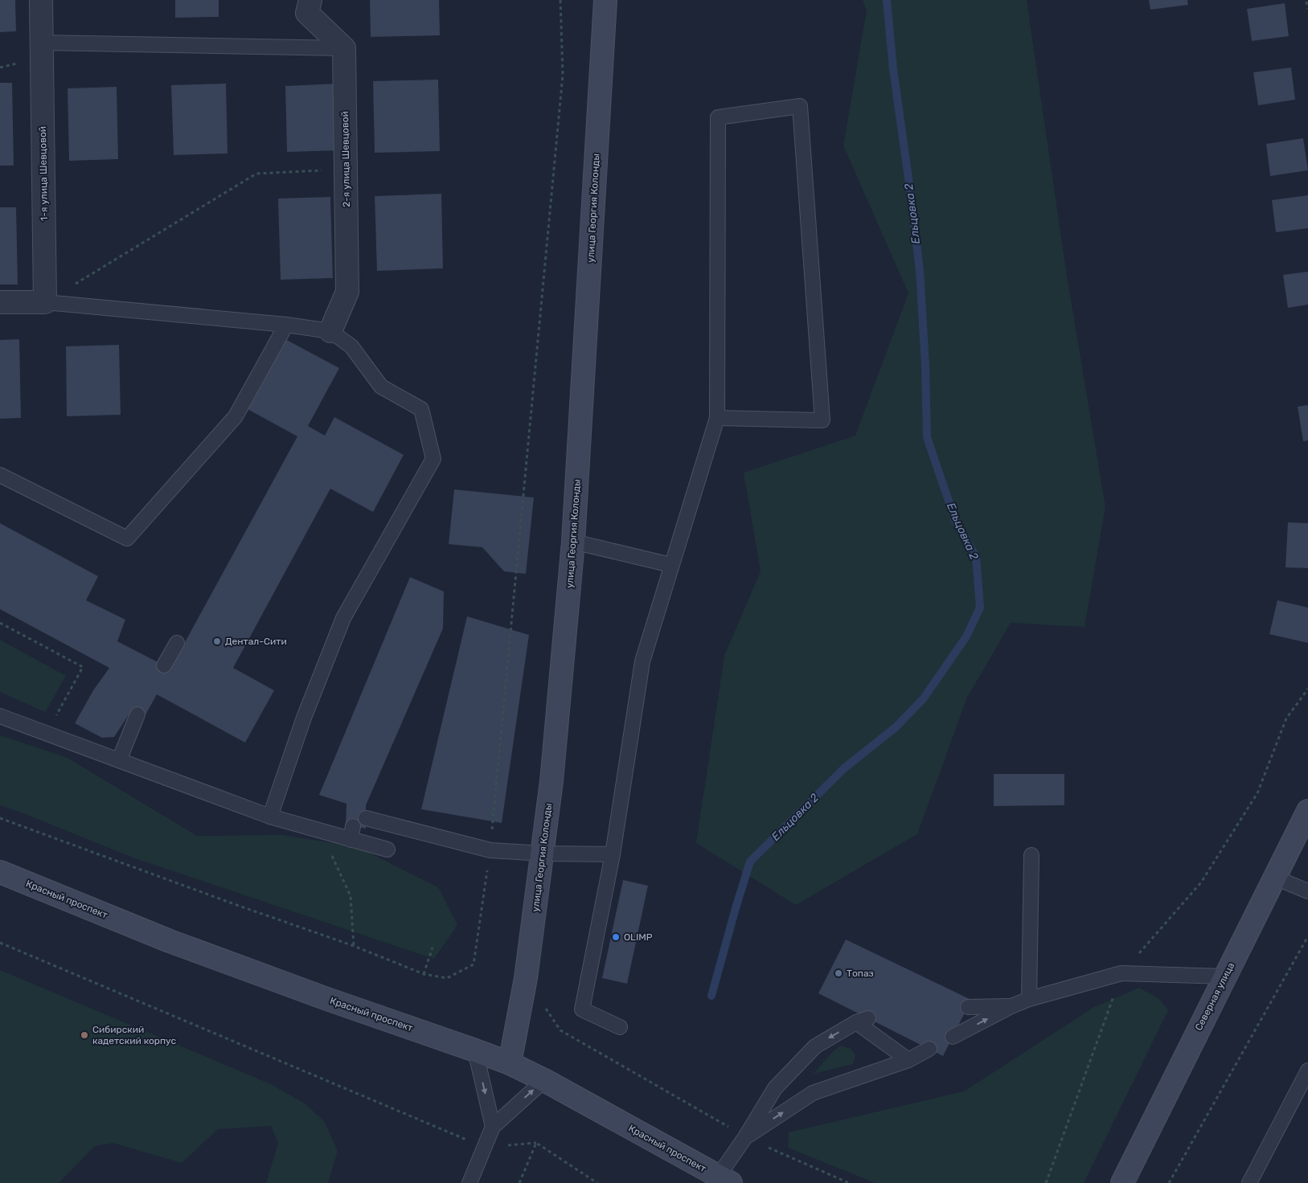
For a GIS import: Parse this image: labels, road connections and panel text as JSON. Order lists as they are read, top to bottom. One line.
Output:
{"streets":{"main road":["улица Георгия Колонды","Красный проспект","Северная улица"],"street":["2-я улица Шевцовой","1-я улица Шевцовой"]},"crossings":[["улица Георгия Колонды","Красный проспект"]],"water":["Ельцовка 2"],"places":["Дентал-Сити","OLIMP","Топаз","Сибирский кадетский корпус"]}
